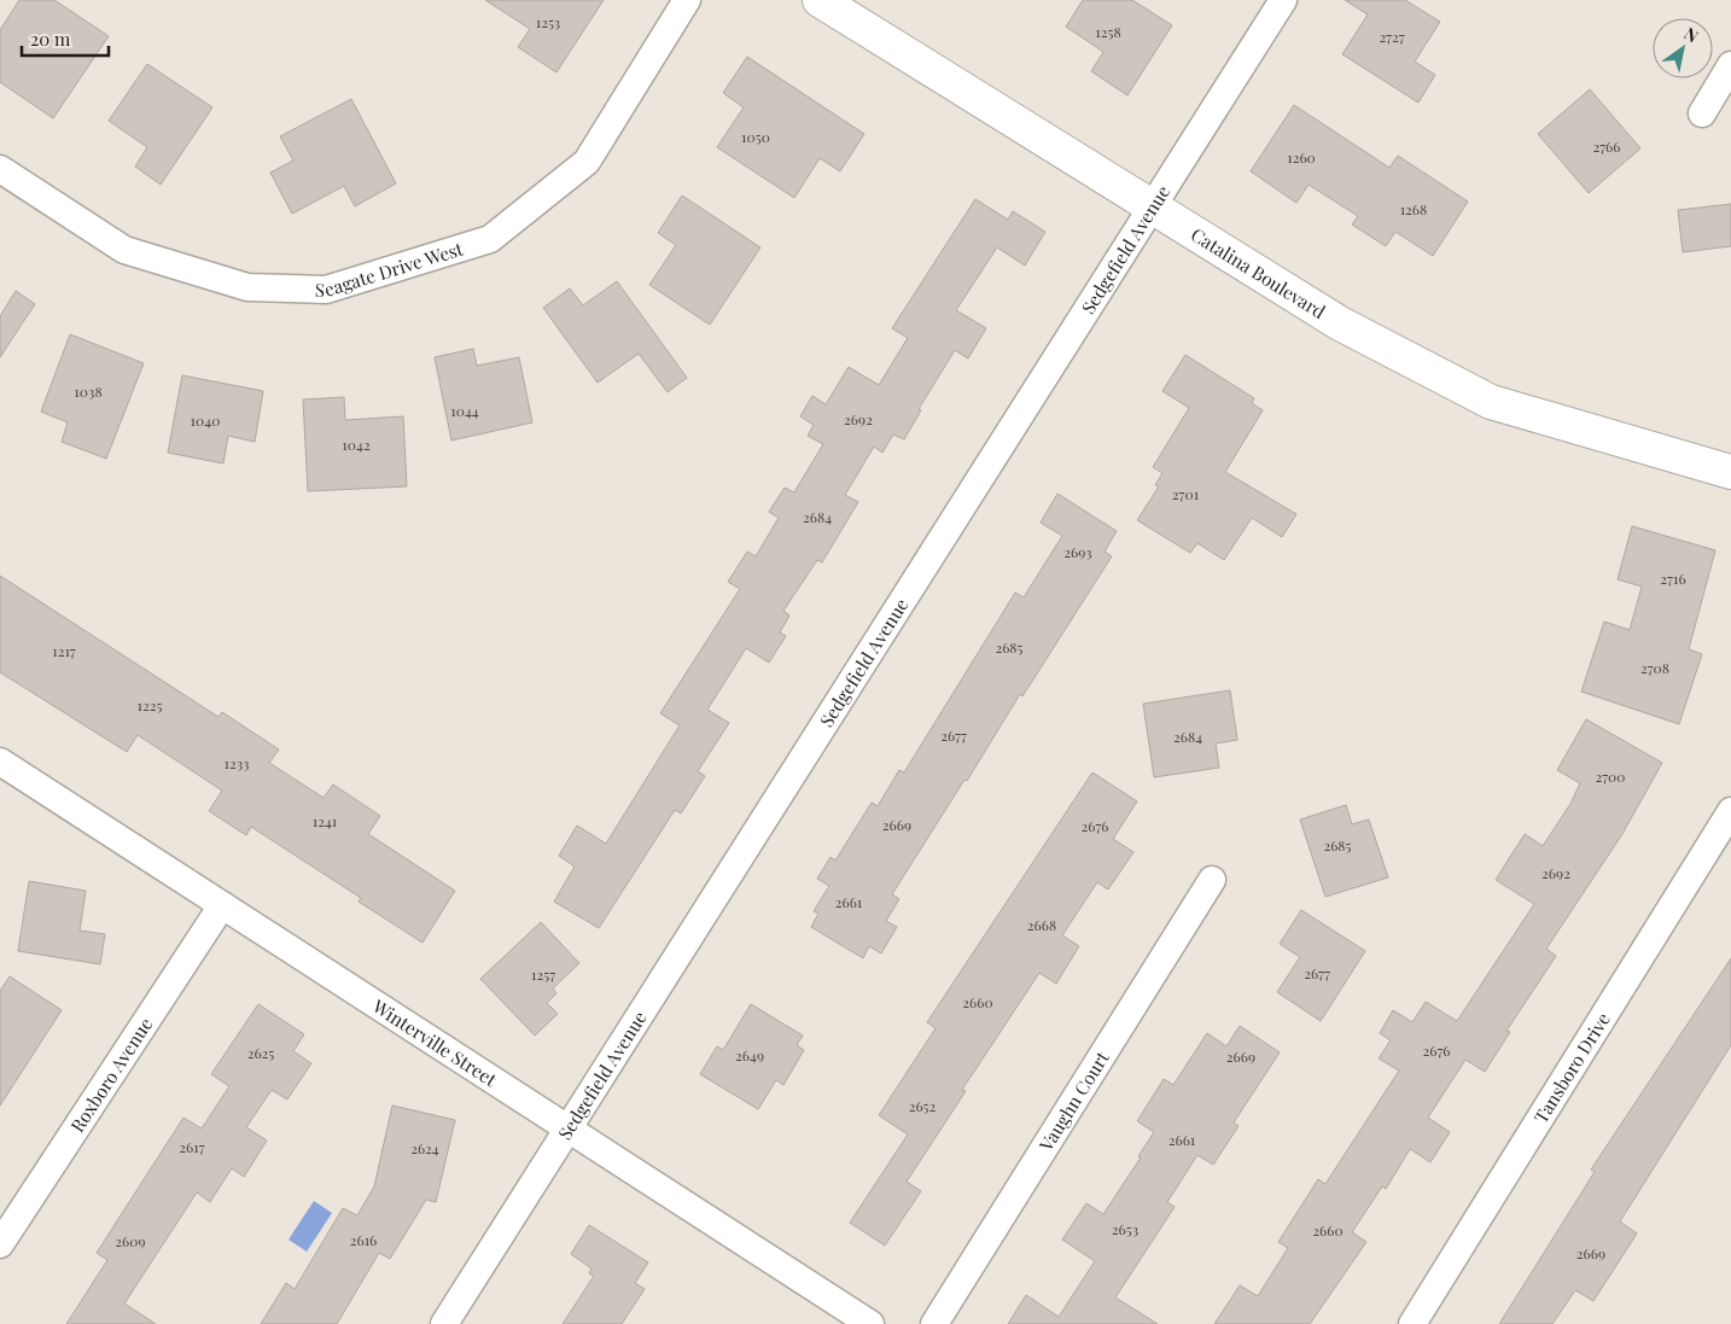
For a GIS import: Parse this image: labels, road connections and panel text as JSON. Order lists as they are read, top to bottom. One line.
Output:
{"streets":{"street":["Sedgefield Avenue","Seagate Drive West","Catalina Boulevard","Winterville Street","Tansboro Drive","Roxboro Avenue","Vaughn Court"]},"crossings":[["Sedgefield Avenue","Catalina Boulevard"],["Sedgefield Avenue","Winterville Street"],["Winterville Street","Roxboro Avenue"]],"house_numbers":["1253","1258","2727","1050","2766","1260","1268","1038","1044","2692","1040","1042","2701","2684","2693","2716","2685","1217","2708","1225","2677","2684","1233","2700","1241","2669","2676","2685","2692","2661","2668","2677","1257","2660","2676","2625","2649","2669","2652","2661","2617","2624","2653","2660","2616","2609","2669"],"scale_bar":"20 m","north":"top right"}
